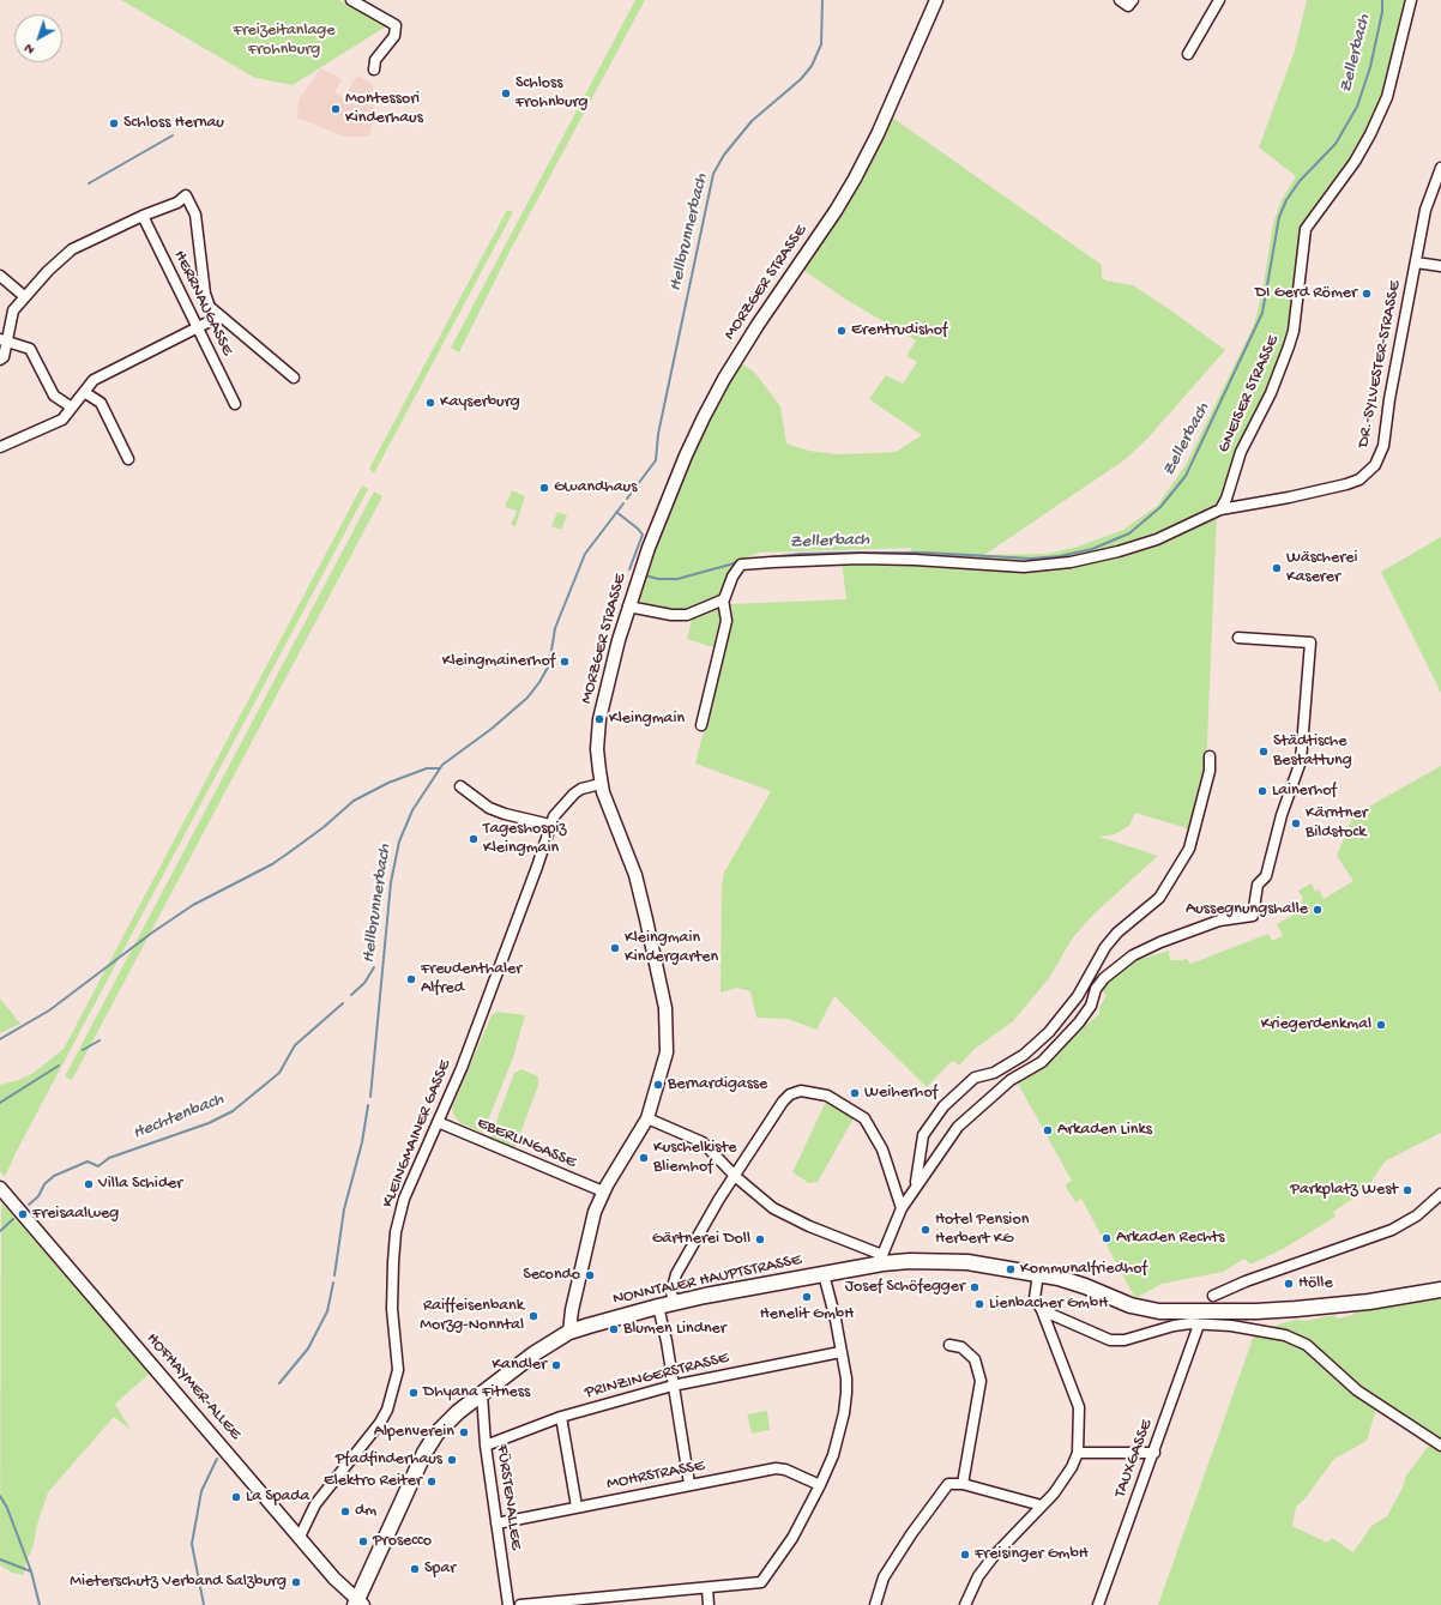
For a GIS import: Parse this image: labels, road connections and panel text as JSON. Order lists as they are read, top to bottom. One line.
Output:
{"streets":{"main road":["NONNTALER HAUPTSTRASSE"],"street":["MORZGER STRASSE","HERRNAUGASSE","DR.-SYLVESTER-STRASSE","GNEISER STRASSE","KLEINGMAINER GASSE","EBERLINGASSE","PRINZINGERSTRASSE","HOFHAYMER-ALLEE","TAUXGASSE","MOHRSTRASSE","FÜRSTENALLEE"]},"crossings":[["MORZGER STRASSE","KLEINGMAINER GASSE"],["MORZGER STRASSE","EBERLINGASSE"],["MORZGER STRASSE","NONNTALER HAUPTSTRASSE"],["DR.-SYLVESTER-STRASSE","GNEISER STRASSE"],["KLEINGMAINER GASSE","EBERLINGASSE"],["KLEINGMAINER GASSE","HOFHAYMER-ALLEE"],["NONNTALER HAUPTSTRASSE","HOFHAYMER-ALLEE"],["NONNTALER HAUPTSTRASSE","FÜRSTENALLEE"],["PRINZINGERSTRASSE","FÜRSTENALLEE"],["MOHRSTRASSE","FÜRSTENALLEE"]],"water":["Zellerbach","Hellbrunnerbach","Hechtenbach"],"parks":["Freizeitanlage Frohnburg"],"places":["Schloss Frohnburg","Montessori Kinderhaus","Schloss Hernau","DI Gerd Römer","Erentrudishof","Kayserburg","Gwandhaus","Wäscherei Kaserer","Kleingmainerhof","Kleingmain","Städtische Bestattung","Lainerhof","Kärntner Bildstock","Tageshospiz Kleingmain","Aussegnungshalle","Kleingmain Kindergarten","Freudenthaler Alfred","Kriegerdenkmal","Bernardigasse","Weiherhof","Arkaden Links","Kuschelkiste Bliemhof","Villa Schider","Parkplatz West","Freisaalweg","Hotel Pension Herbert KG","Arkaden Rechts","Gärtnerei Doll","Kommunalfriedhof","Secondo","Hölle","Josef Schöfegger","Henelit GmbH","Lienbacher GmbH","Raiffeisenbank Morzg-Nonntal","Blumen Lindner","Kandler","Dhyana Fitness","Alpenverein","Pfadfinderhaus","Elektro Reiter","La Spada","dm","Prosecco","Freisinger GmbH","Spar","Mieterschutz Verband Salzburg"],"north":"bottom left"}
